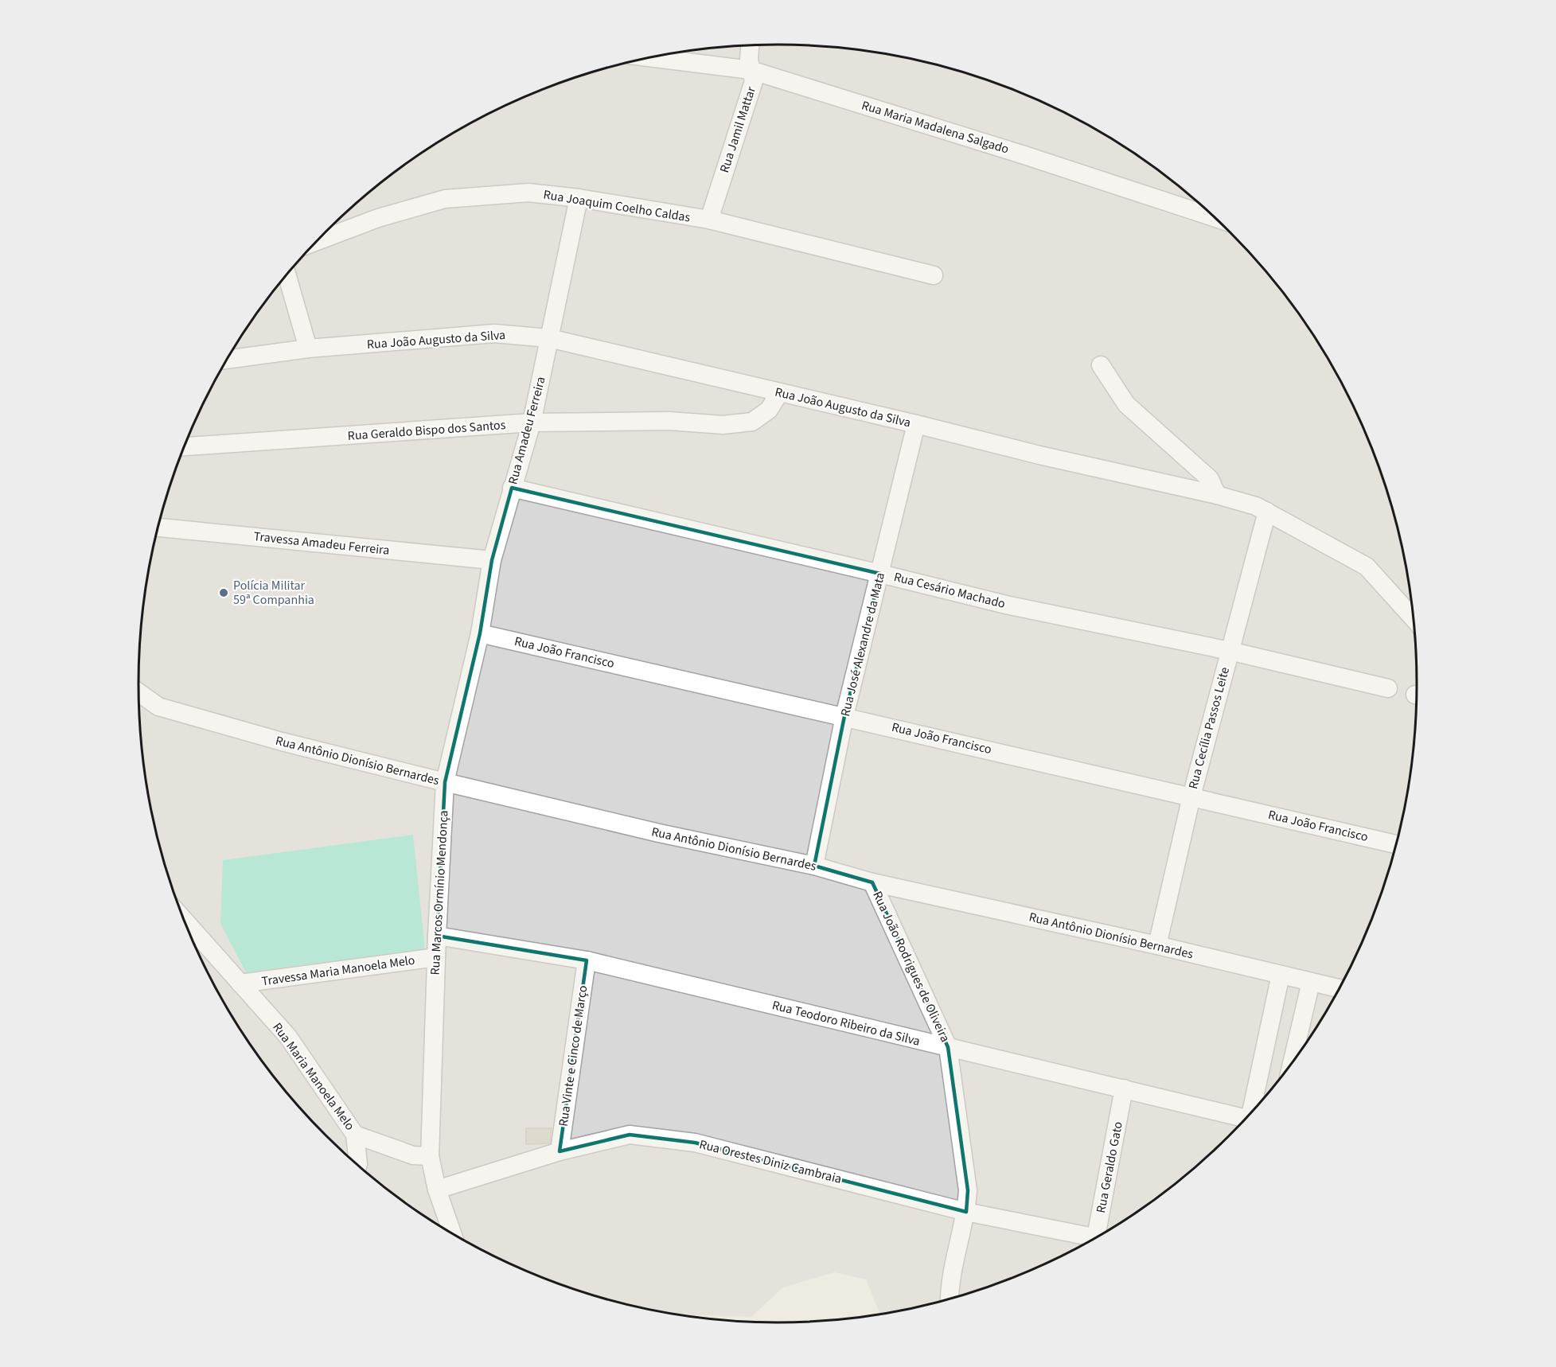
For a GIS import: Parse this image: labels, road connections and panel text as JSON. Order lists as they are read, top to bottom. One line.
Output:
{"streets":{"street":["Rua Maria Madalena Salgado","Rua Jamil Mattar","Rua Joaquim Coelho Caldas","Rua João Augusto da Silva","Rua Geraldo Bispo dos Santos","Rua Amadeu Ferreira","Travessa Amadeu Ferreira","Rua Cesário Machado","Rua José Alexandre da Mata","Rua João Francisco","Rua Cecília Passos Leite","Rua Antônio Dionísio Bernardes","Rua Marcos Ormínio Mendonça","Rua João Rodrigues de Oliveira","Travessa Maria Manoela Melo","Rua Teodoro Ribeiro da Silva","Rua Vinte e Cinco de Março","Rua Maria Manoela Melo","Rua Orestes Diniz Cambraia","Rua Geraldo Gato"]},"crossings":[["Rua Maria Madalena Salgado","Rua Jamil Mattar"],["Rua Jamil Mattar","Rua Joaquim Coelho Caldas"],["Rua Joaquim Coelho Caldas","Rua Amadeu Ferreira"],["Rua João Augusto da Silva","Rua Geraldo Bispo dos Santos"],["Rua João Augusto da Silva","Rua Amadeu Ferreira"],["Rua João Augusto da Silva","Rua José Alexandre da Mata"],["Rua João Augusto da Silva","Rua Cecília Passos Leite"],["Rua Geraldo Bispo dos Santos","Rua Amadeu Ferreira"],["Rua Amadeu Ferreira","Travessa Amadeu Ferreira"],["Rua Amadeu Ferreira","Rua Cesário Machado"],["Rua Amadeu Ferreira","Rua João Francisco"],["Rua Amadeu Ferreira","Rua Marcos Ormínio Mendonça"],["Rua Cesário Machado","Rua José Alexandre da Mata"],["Rua Cesário Machado","Rua Cecília Passos Leite"],["Rua José Alexandre da Mata","Rua João Francisco"],["Rua José Alexandre da Mata","Rua Antônio Dionísio Bernardes"],["Rua João Francisco","Rua Cecília Passos Leite"],["Rua João Francisco","Rua Marcos Ormínio Mendonça"],["Rua Cecília Passos Leite","Rua Antônio Dionísio Bernardes"],["Rua Antônio Dionísio Bernardes","Rua Marcos Ormínio Mendonça"],["Rua Antônio Dionísio Bernardes","Rua João Rodrigues de Oliveira"],["Rua Marcos Ormínio Mendonça","Travessa Maria Manoela Melo"],["Rua Marcos Ormínio Mendonça","Rua Teodoro Ribeiro da Silva"],["Rua Marcos Ormínio Mendonça","Rua Orestes Diniz Cambraia"],["Rua João Rodrigues de Oliveira","Rua Teodoro Ribeiro da Silva"],["Rua João Rodrigues de Oliveira","Rua Orestes Diniz Cambraia"],["Travessa Maria Manoela Melo","Rua Maria Manoela Melo"],["Rua Teodoro Ribeiro da Silva","Rua Vinte e Cinco de Março"],["Rua Teodoro Ribeiro da Silva","Rua Geraldo Gato"],["Rua Vinte e Cinco de Março","Rua Orestes Diniz Cambraia"]],"places":["Polícia Militar 59ª Companhia"]}
